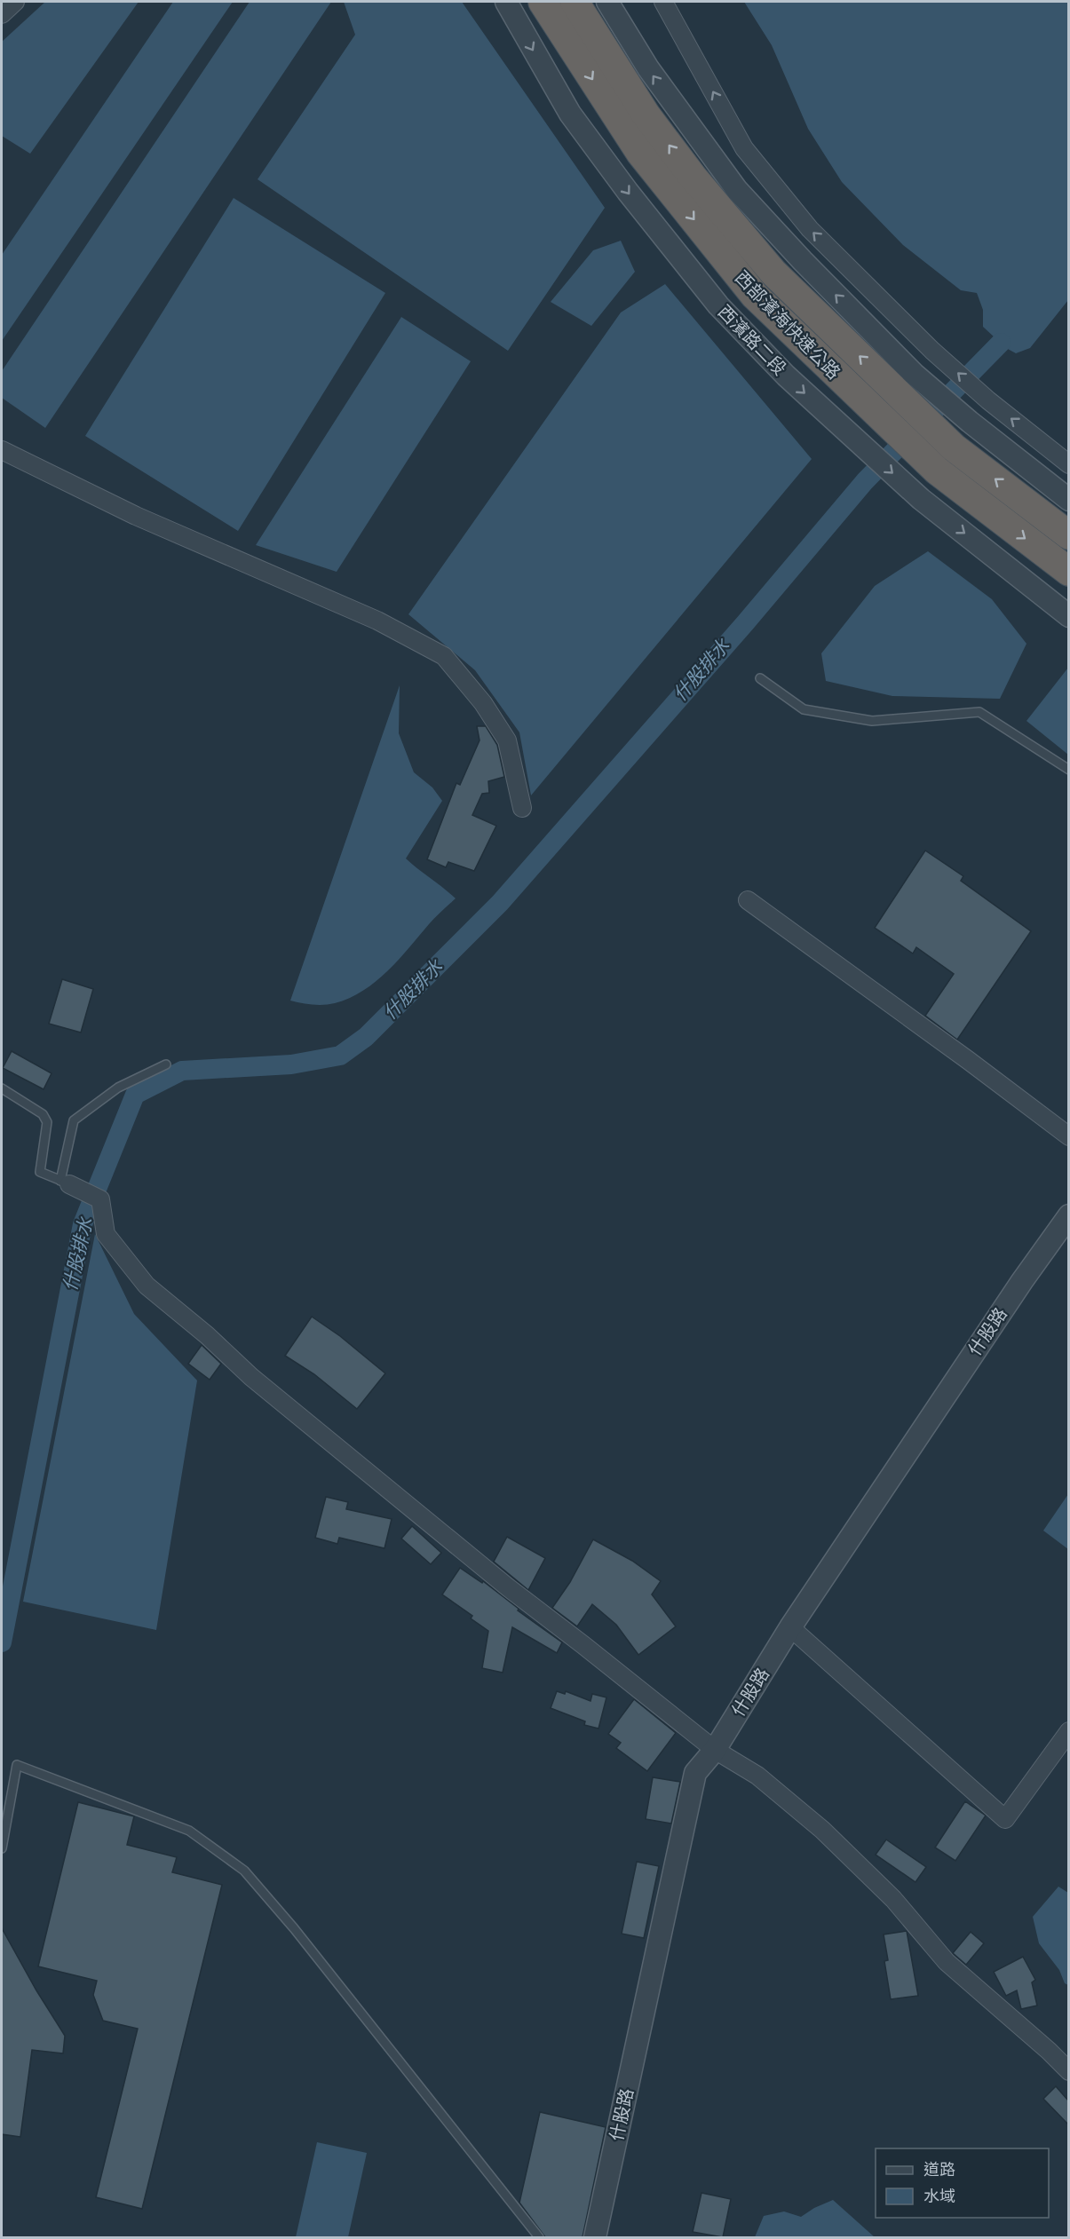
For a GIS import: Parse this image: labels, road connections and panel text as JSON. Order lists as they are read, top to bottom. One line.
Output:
{"streets":{"highway":["西部濱海快速公路"],"street":["西濱路二段","什股路"]},"water":["什股排水"],"legend":["道路","水域"]}
